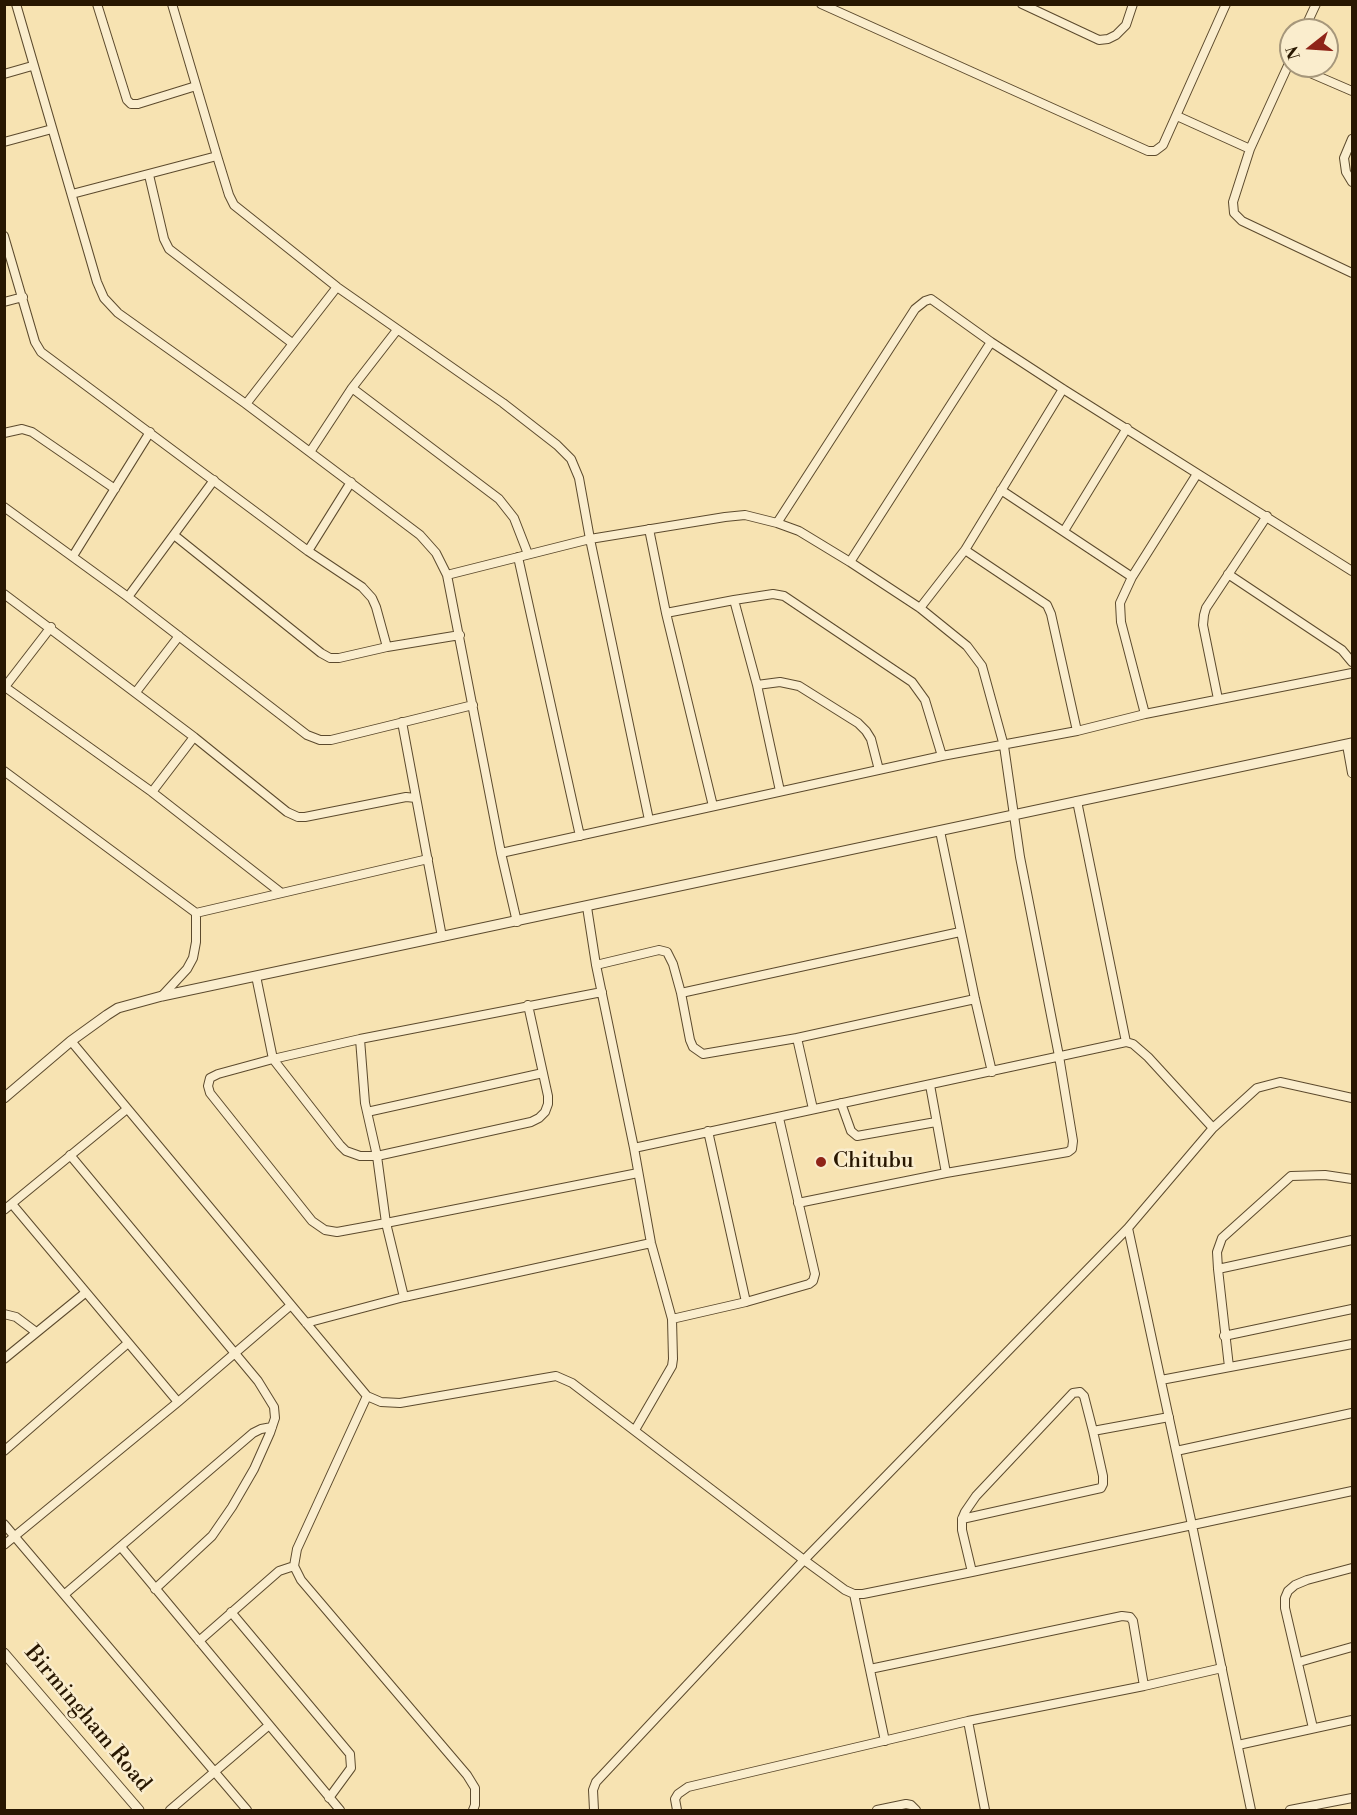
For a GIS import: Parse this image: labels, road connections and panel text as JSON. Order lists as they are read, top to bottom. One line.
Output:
{"streets":{"street":["Birmingham Road"]},"places":["Chitubu"],"north":"left"}
